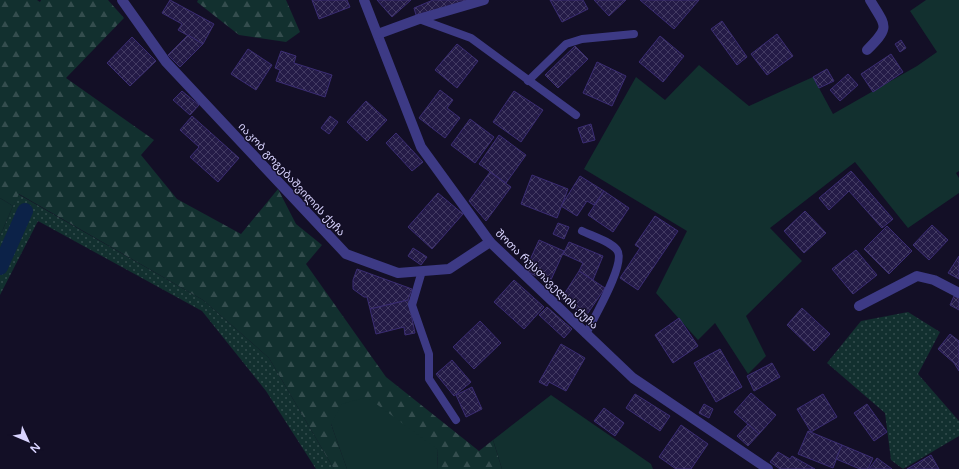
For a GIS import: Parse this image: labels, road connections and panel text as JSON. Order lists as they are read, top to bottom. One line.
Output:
{"streets":{"street":["იაკობ გოგებაშვილის ქუჩა","შოთა რუსთაველის ქუჩა"]},"crossings":[["იაკობ გოგებაშვილის ქუჩა","შოთა რუსთაველის ქუჩა"]],"north":"bottom right"}
